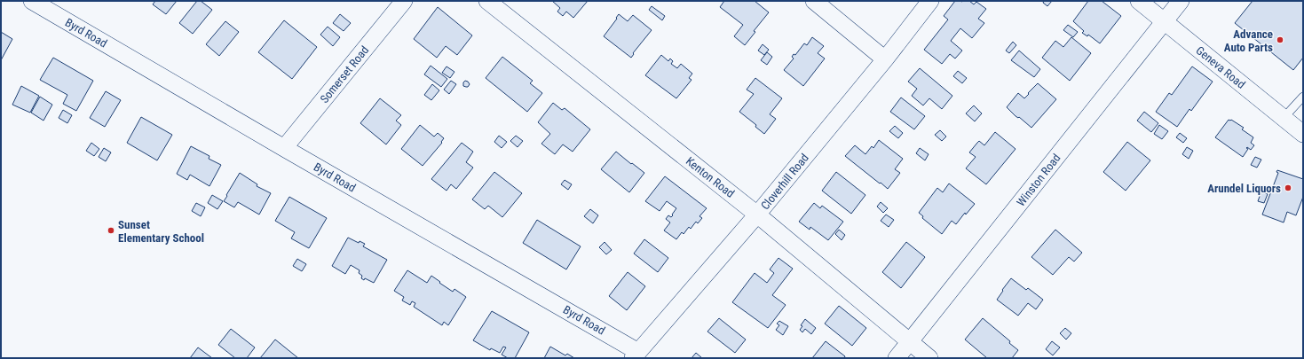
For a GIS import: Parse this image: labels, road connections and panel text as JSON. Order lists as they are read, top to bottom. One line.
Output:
{"streets":{"street":["Byrd Road","Geneva Road","Somerset Road","Kenton Road","Winston Road","Cloverhill Road"]},"crossings":[["Byrd Road","Somerset Road"],["Byrd Road","Cloverhill Road"],["Geneva Road","Winston Road"],["Kenton Road","Winston Road"],["Kenton Road","Cloverhill Road"]],"places":["Advance Auto Parts","Arundel Liquors","Sunset Elementary School"]}
